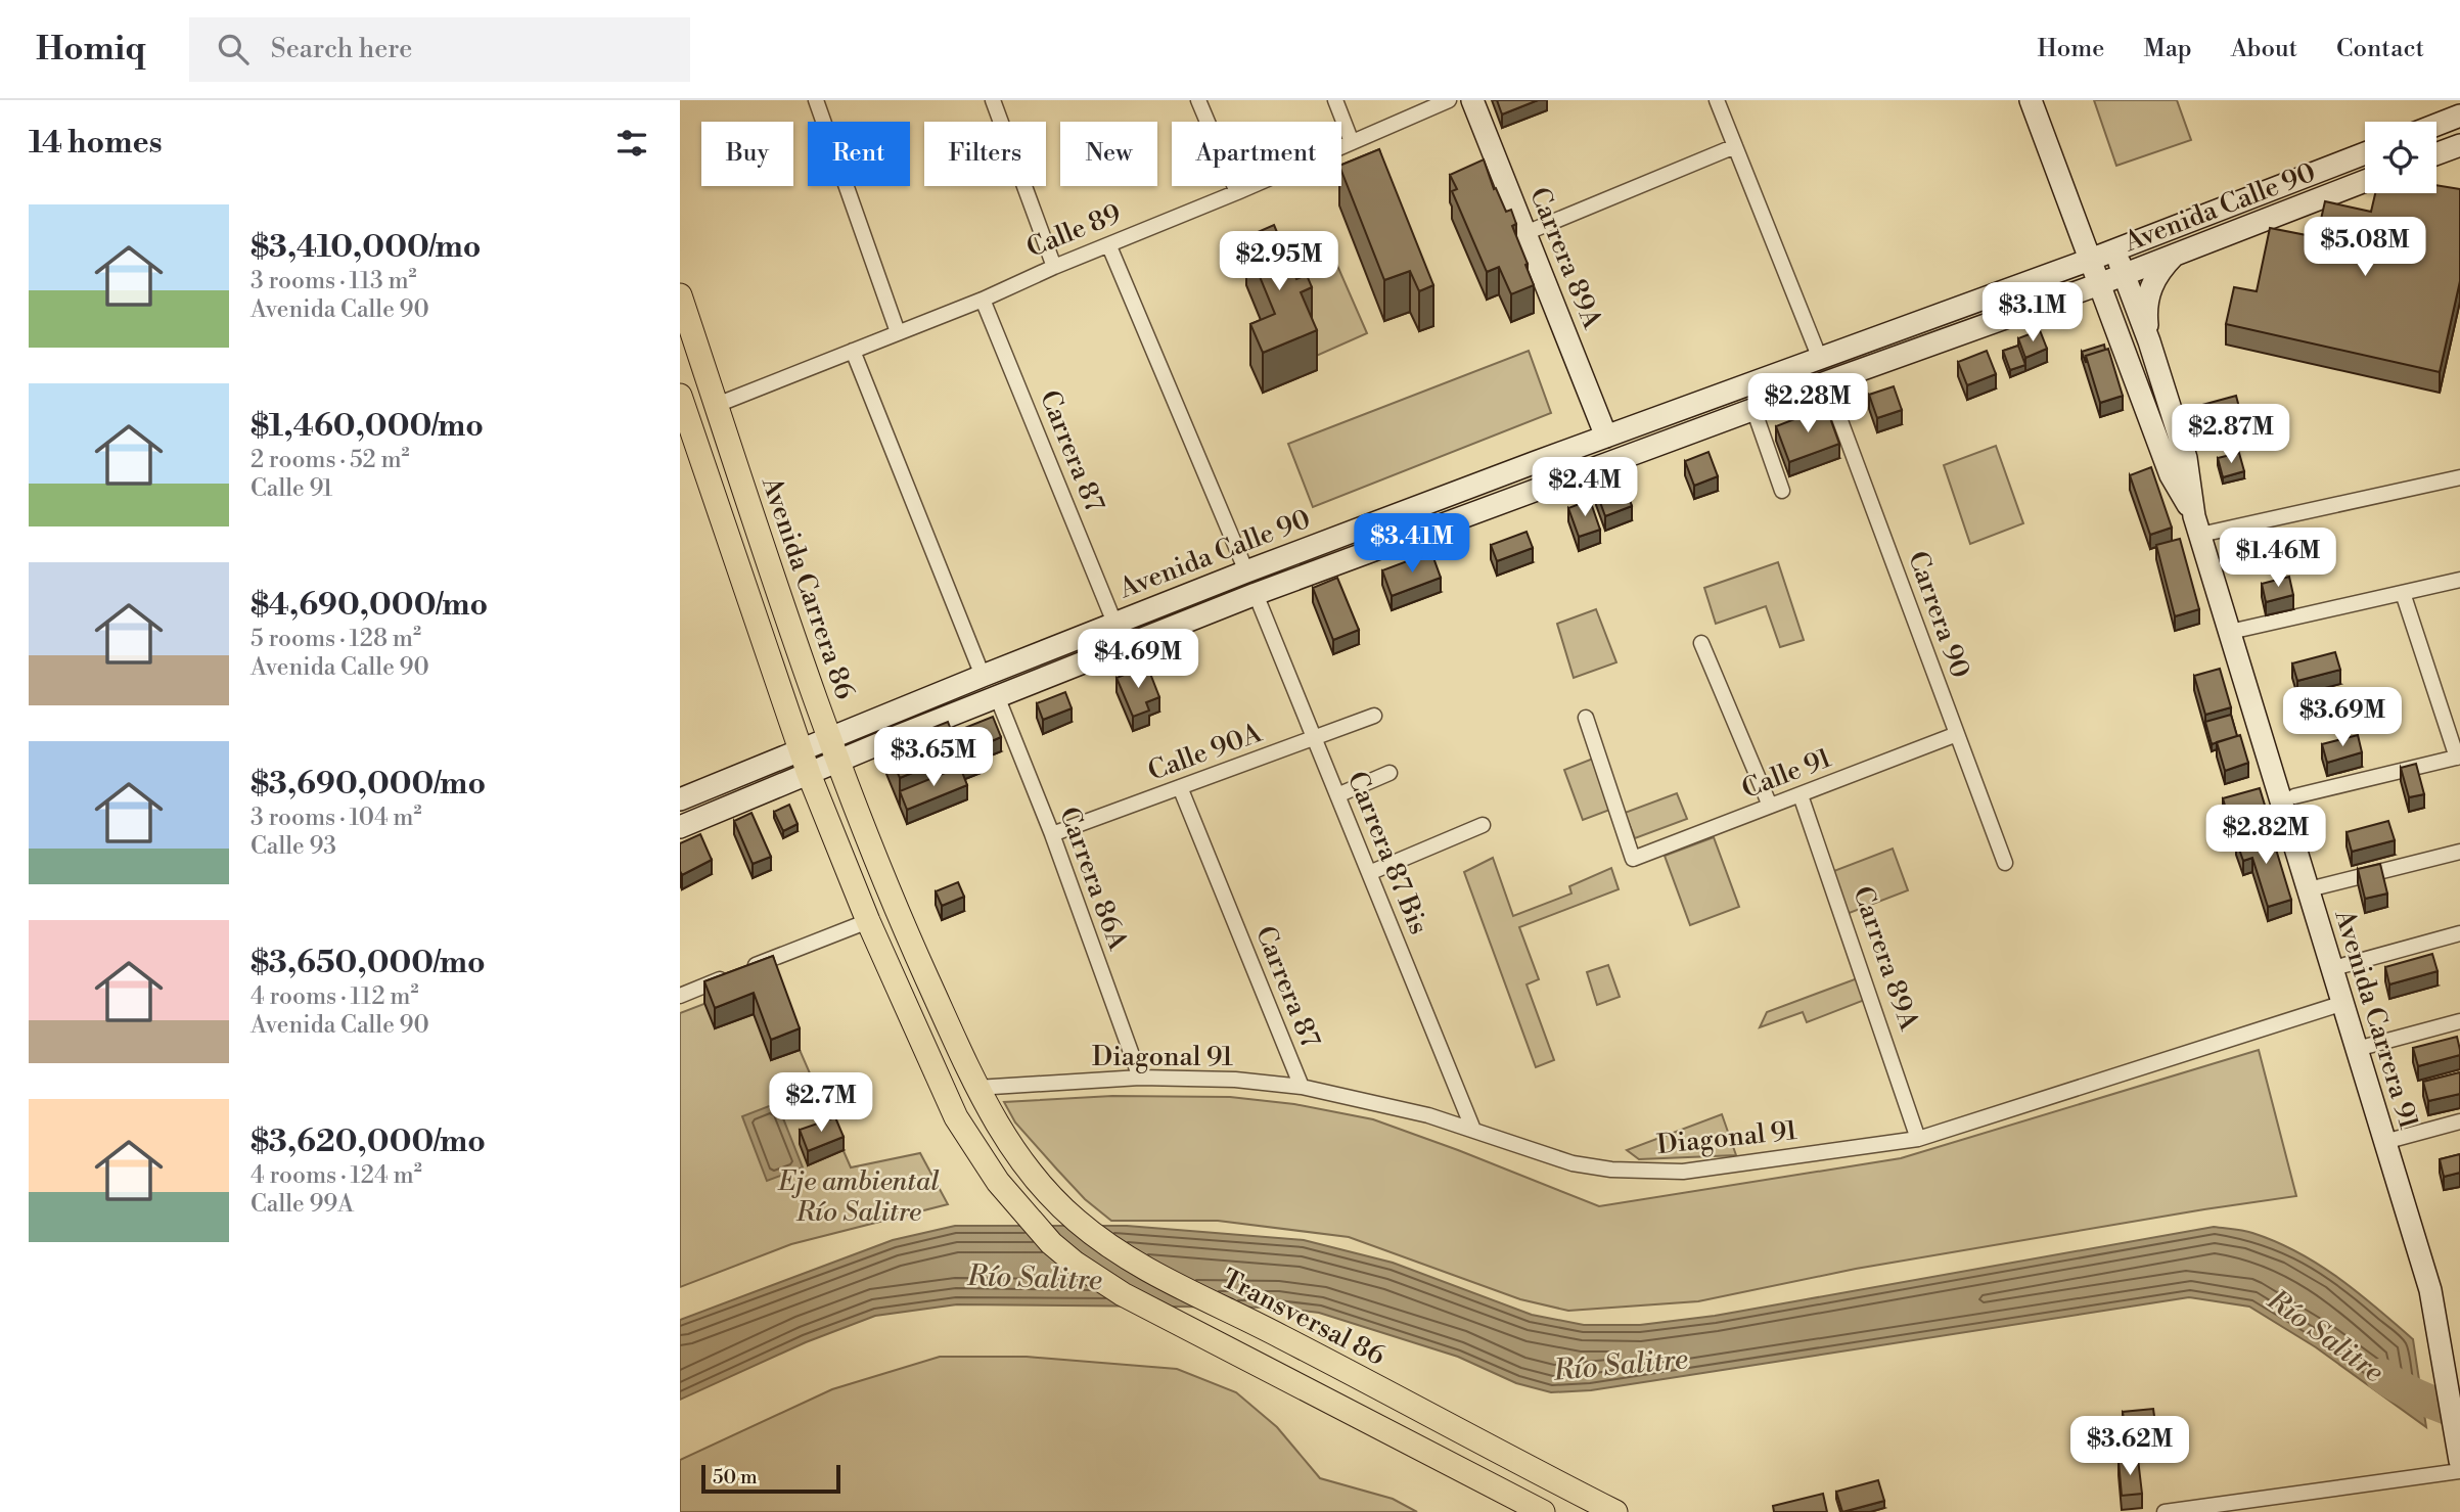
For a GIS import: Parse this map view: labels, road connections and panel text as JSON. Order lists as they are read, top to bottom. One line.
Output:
{"streets":{"main road":["Avenida Calle 90","Carrera 89A","Avenida Carrera 86","Avenida Carrera 91","Transversal 86"],"street":["Calle 89","Carrera 87","Carrera 90","Calle 90A","Calle 91","Carrera 87 Bis","Carrera 86A","Diagonal 91"]},"crossings":[["Avenida Calle 90","Carrera 89A"],["Avenida Calle 90","Carrera 87"],["Avenida Calle 90","Avenida Carrera 86"],["Avenida Calle 90","Carrera 90"],["Avenida Calle 90","Carrera 87 Bis"],["Avenida Calle 90","Carrera 86A"],["Avenida Calle 90","Avenida Carrera 91"],["Calle 89","Carrera 87"],["Calle 89","Avenida Carrera 86"],["Carrera 89A","Calle 91"],["Carrera 89A","Diagonal 91"],["Carrera 87","Calle 90A"],["Carrera 87","Diagonal 91"],["Avenida Carrera 86","Diagonal 91"],["Avenida Carrera 86","Transversal 86"],["Carrera 90","Calle 91"],["Calle 90A","Carrera 87 Bis"],["Calle 90A","Carrera 86A"],["Carrera 87 Bis","Diagonal 91"],["Carrera 86A","Diagonal 91"],["Avenida Carrera 91","Diagonal 91"]],"water":["Río Salitre"],"parks":["Eje ambiental Río Salitre"],"scale_bar":"50 m","page":{"header":"Homiq","search":"Search here","nav":["Home","Map","About","Contact"],"heading":"14 homes","chip":["Buy","Rent","Filters","New","Apartment"],"list":[{"name":"$3,410,000/mo","note":"3 rooms · 113 m² · Avenida Calle 90"},{"name":"$1,460,000/mo","note":"2 rooms · 52 m² · Calle 91"},{"name":"$4,690,000/mo","note":"5 rooms · 128 m² · Avenida Calle 90"},{"name":"$3,690,000/mo","note":"3 rooms · 104 m² · Calle 93"},{"name":"$3,650,000/mo","note":"4 rooms · 112 m² · Avenida Calle 90"},{"name":"$3,620,000/mo","note":"4 rooms · 124 m² · Calle 99A"}],"price":["$5.08M","$2.95M","$3.1M","$2.28M","$2.87M","$2.4M","$3.41M","$1.46M","$4.69M","$3.69M","$3.65M","$2.82M","$2.7M","$3.62M"],"scale":"50 m"}}
